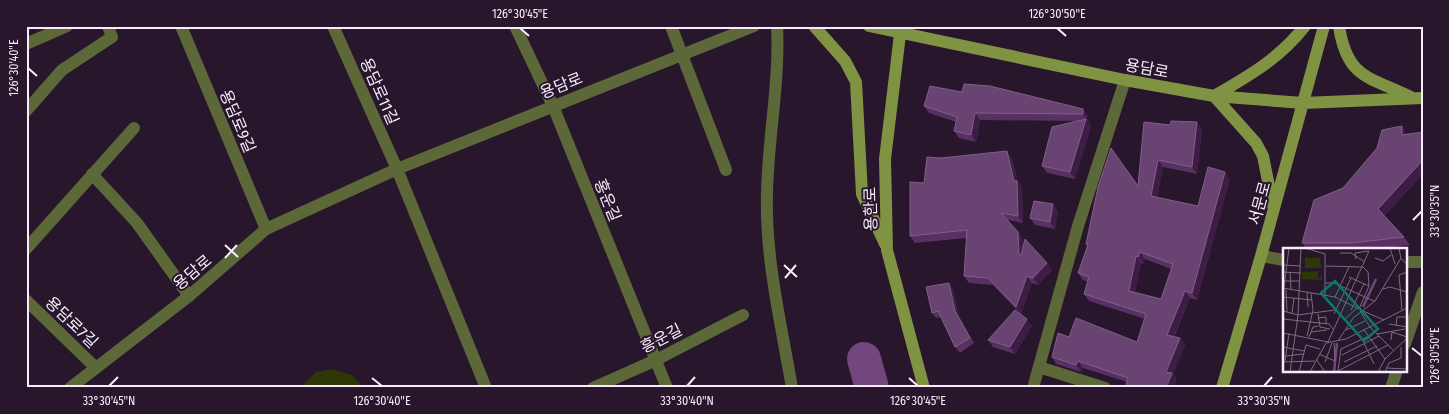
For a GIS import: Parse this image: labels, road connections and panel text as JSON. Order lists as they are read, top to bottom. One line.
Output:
{"streets":{"main road":["용담로","서문로","용한로"],"street":["용담로11길","용담로9길","홍운길","용담로7길","흥운길"]},"crossings":[["용담로","용담로11길"],["용담로","용담로9길"],["용담로","홍운길"],["용담로","서문로"],["용담로","용한로"],["용담로","용담로7길"],["홍운길","흥운길"]],"coordinates":["126°30'45\"E","126°30'50\"E","126°30'40\"E","33°30'35\"N","33°30'45\"N","33°30'40\"N"]}
